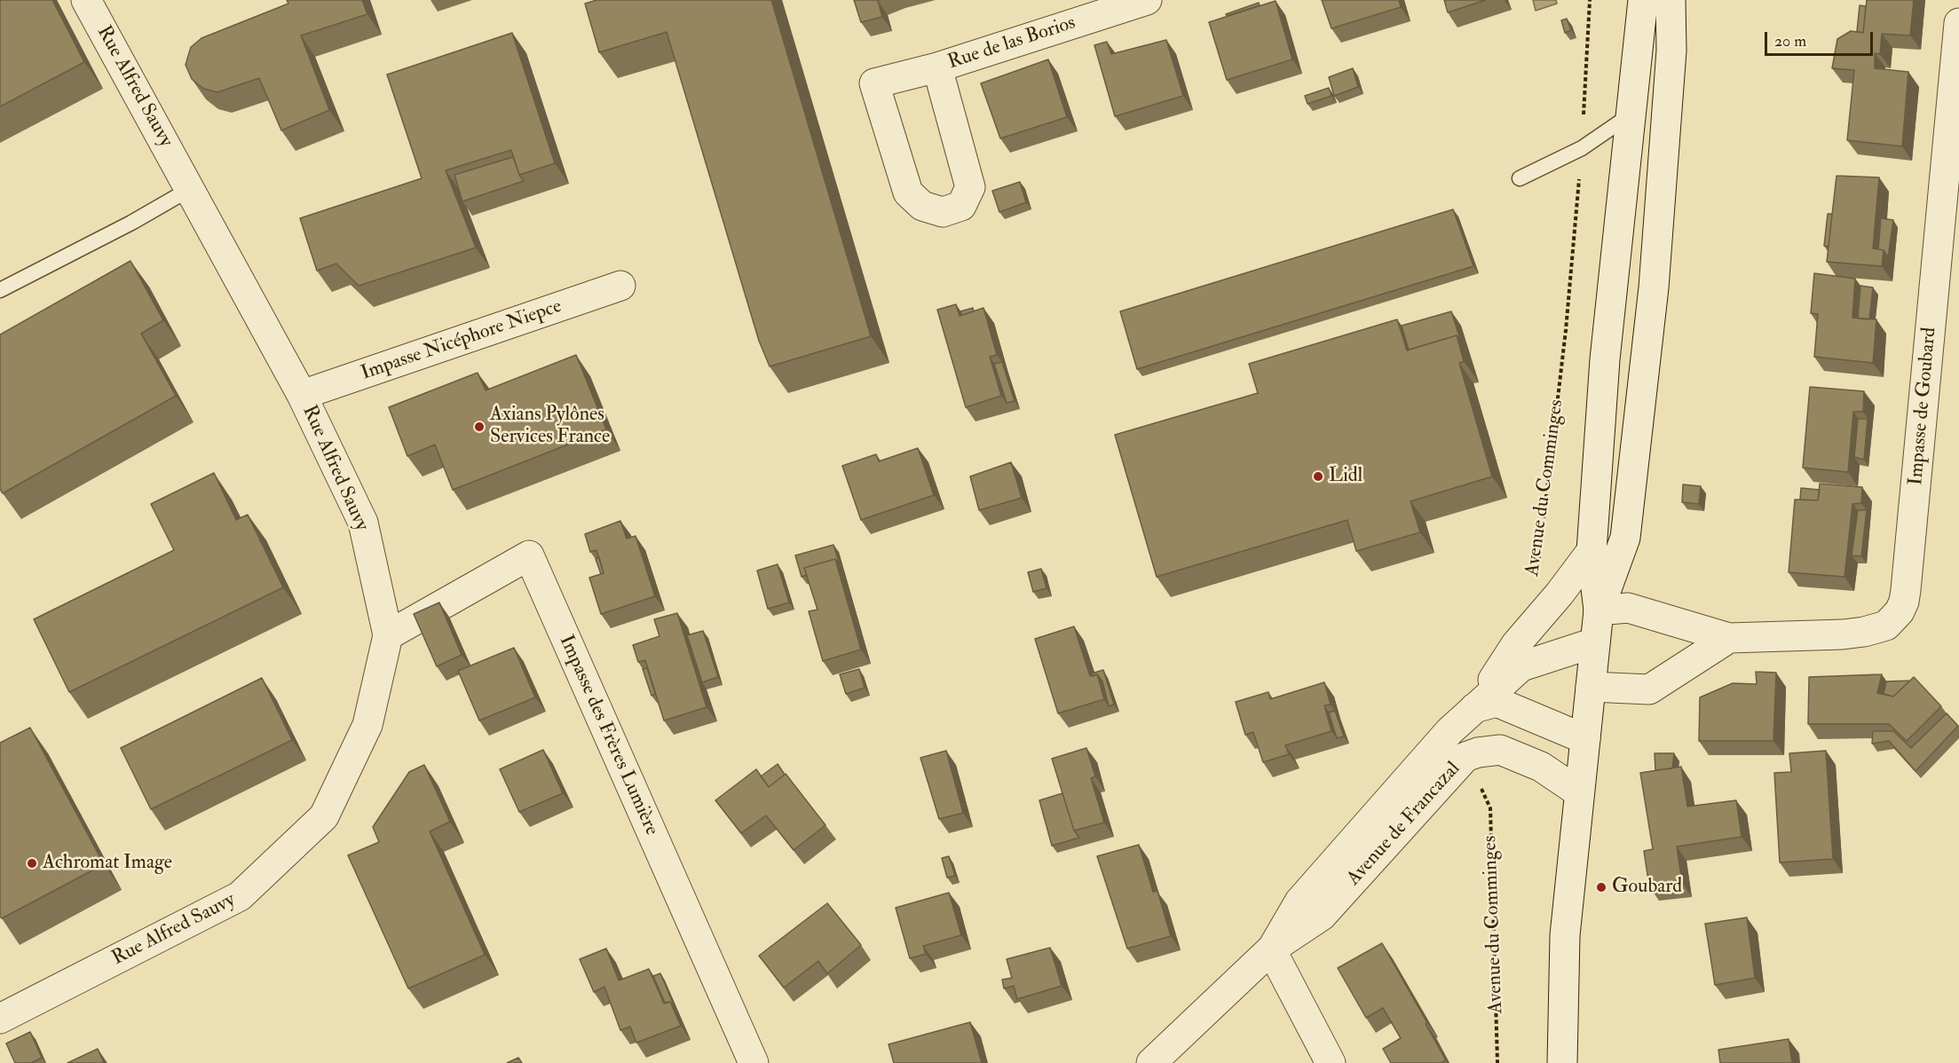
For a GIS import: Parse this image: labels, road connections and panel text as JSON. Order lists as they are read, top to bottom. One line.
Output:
{"streets":{"street":["Rue de las Borios","Rue Alfred Sauvy","Impasse Nicéphore Niepce","Impasse de Goubard","Impasse des Frères Lumière","Avenue de Francazal"],"path":["Avenue du Comminges"]},"crossings":[["Rue Alfred Sauvy","Impasse Nicéphore Niepce"],["Rue Alfred Sauvy","Impasse des Frères Lumière"],["Avenue du Comminges","Avenue de Francazal"]],"places":["Axians Pylônes Services France","Lidl","Achromat Image","Goubard"],"scale_bar":"20 m"}
